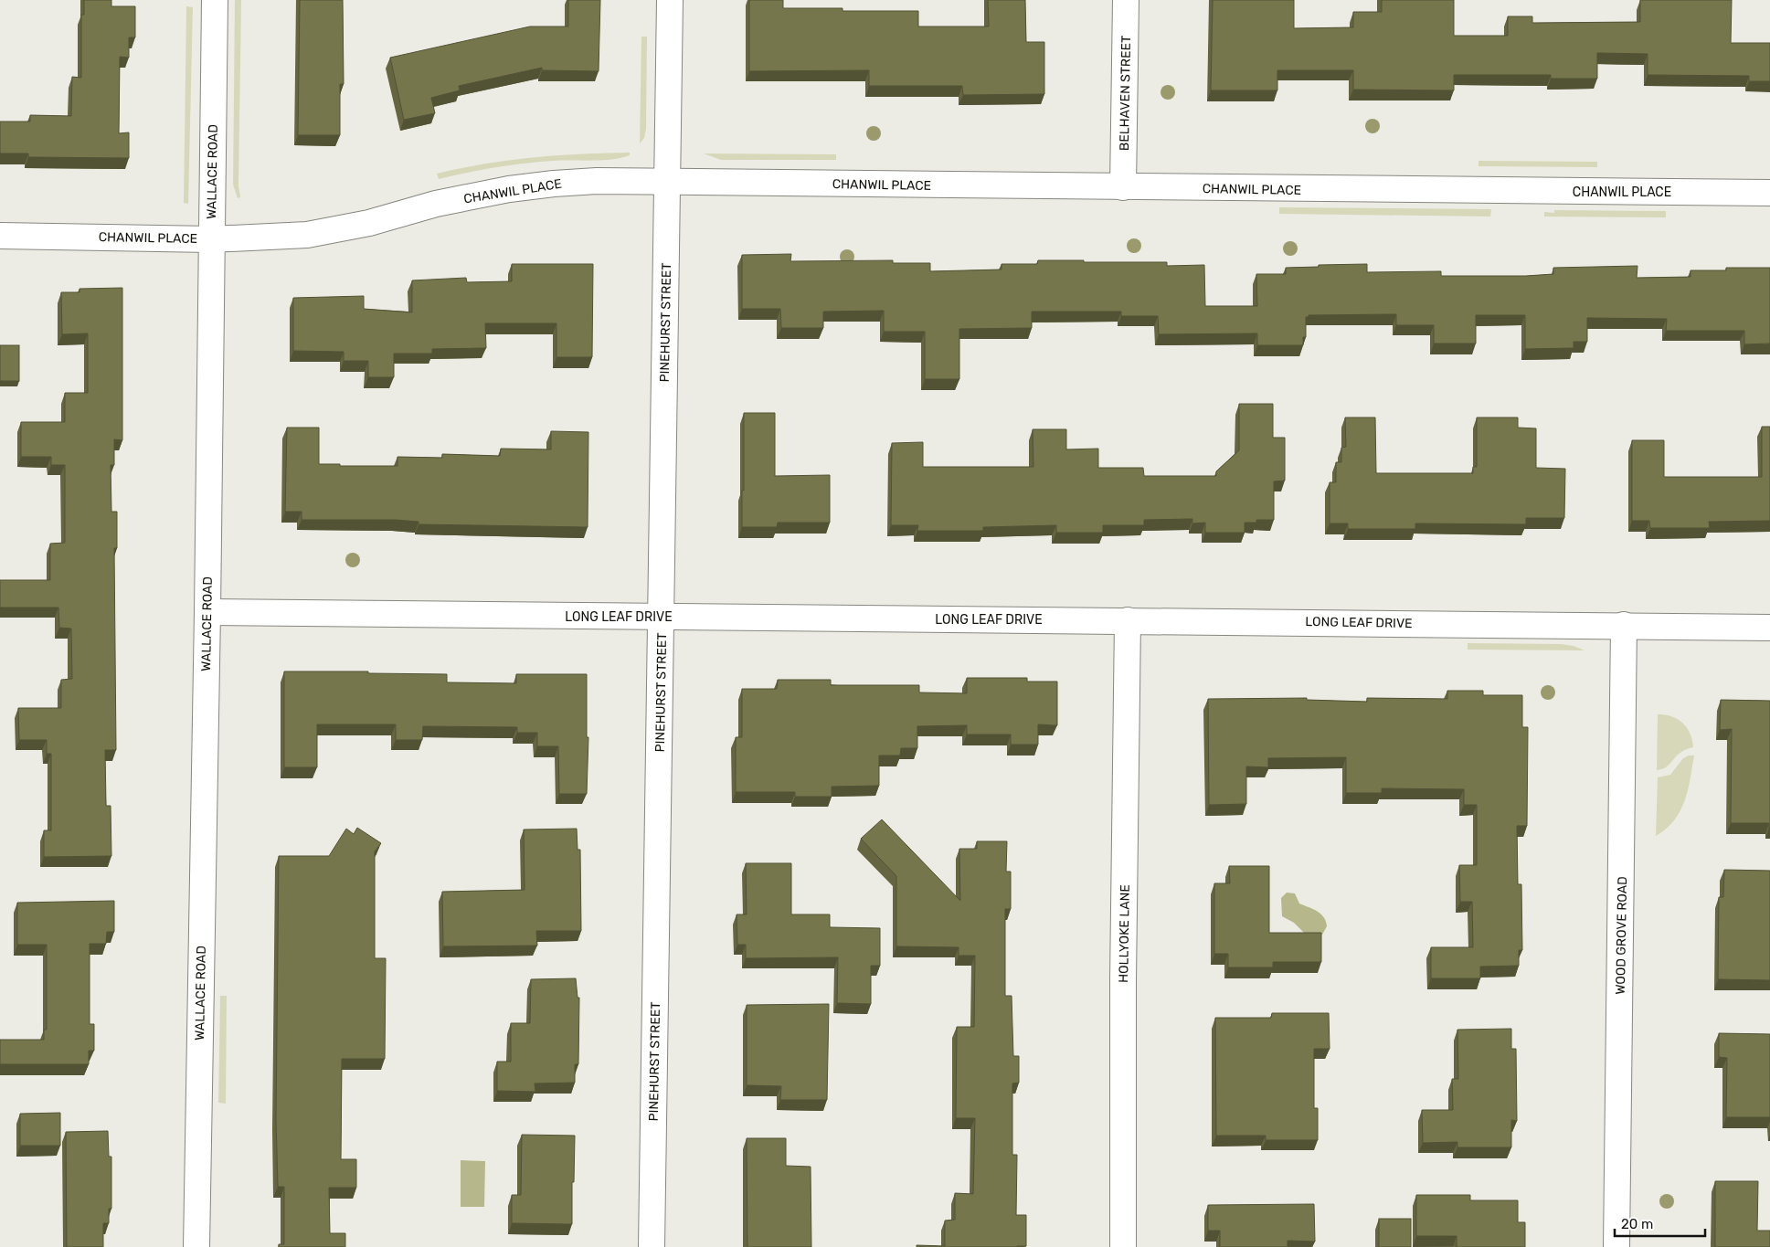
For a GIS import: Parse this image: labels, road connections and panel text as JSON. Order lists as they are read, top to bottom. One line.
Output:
{"streets":{"street":["BELHAVEN STREET","WALLACE ROAD","CHANWIL PLACE","PINEHURST STREET","LONG LEAF DRIVE","HOLLYOKE LANE","WOOD GROVE ROAD"]},"crossings":[["BELHAVEN STREET","CHANWIL PLACE"],["WALLACE ROAD","CHANWIL PLACE"],["WALLACE ROAD","LONG LEAF DRIVE"],["CHANWIL PLACE","PINEHURST STREET"],["PINEHURST STREET","LONG LEAF DRIVE"],["LONG LEAF DRIVE","HOLLYOKE LANE"],["LONG LEAF DRIVE","WOOD GROVE ROAD"]],"scale_bar":"20 m"}
